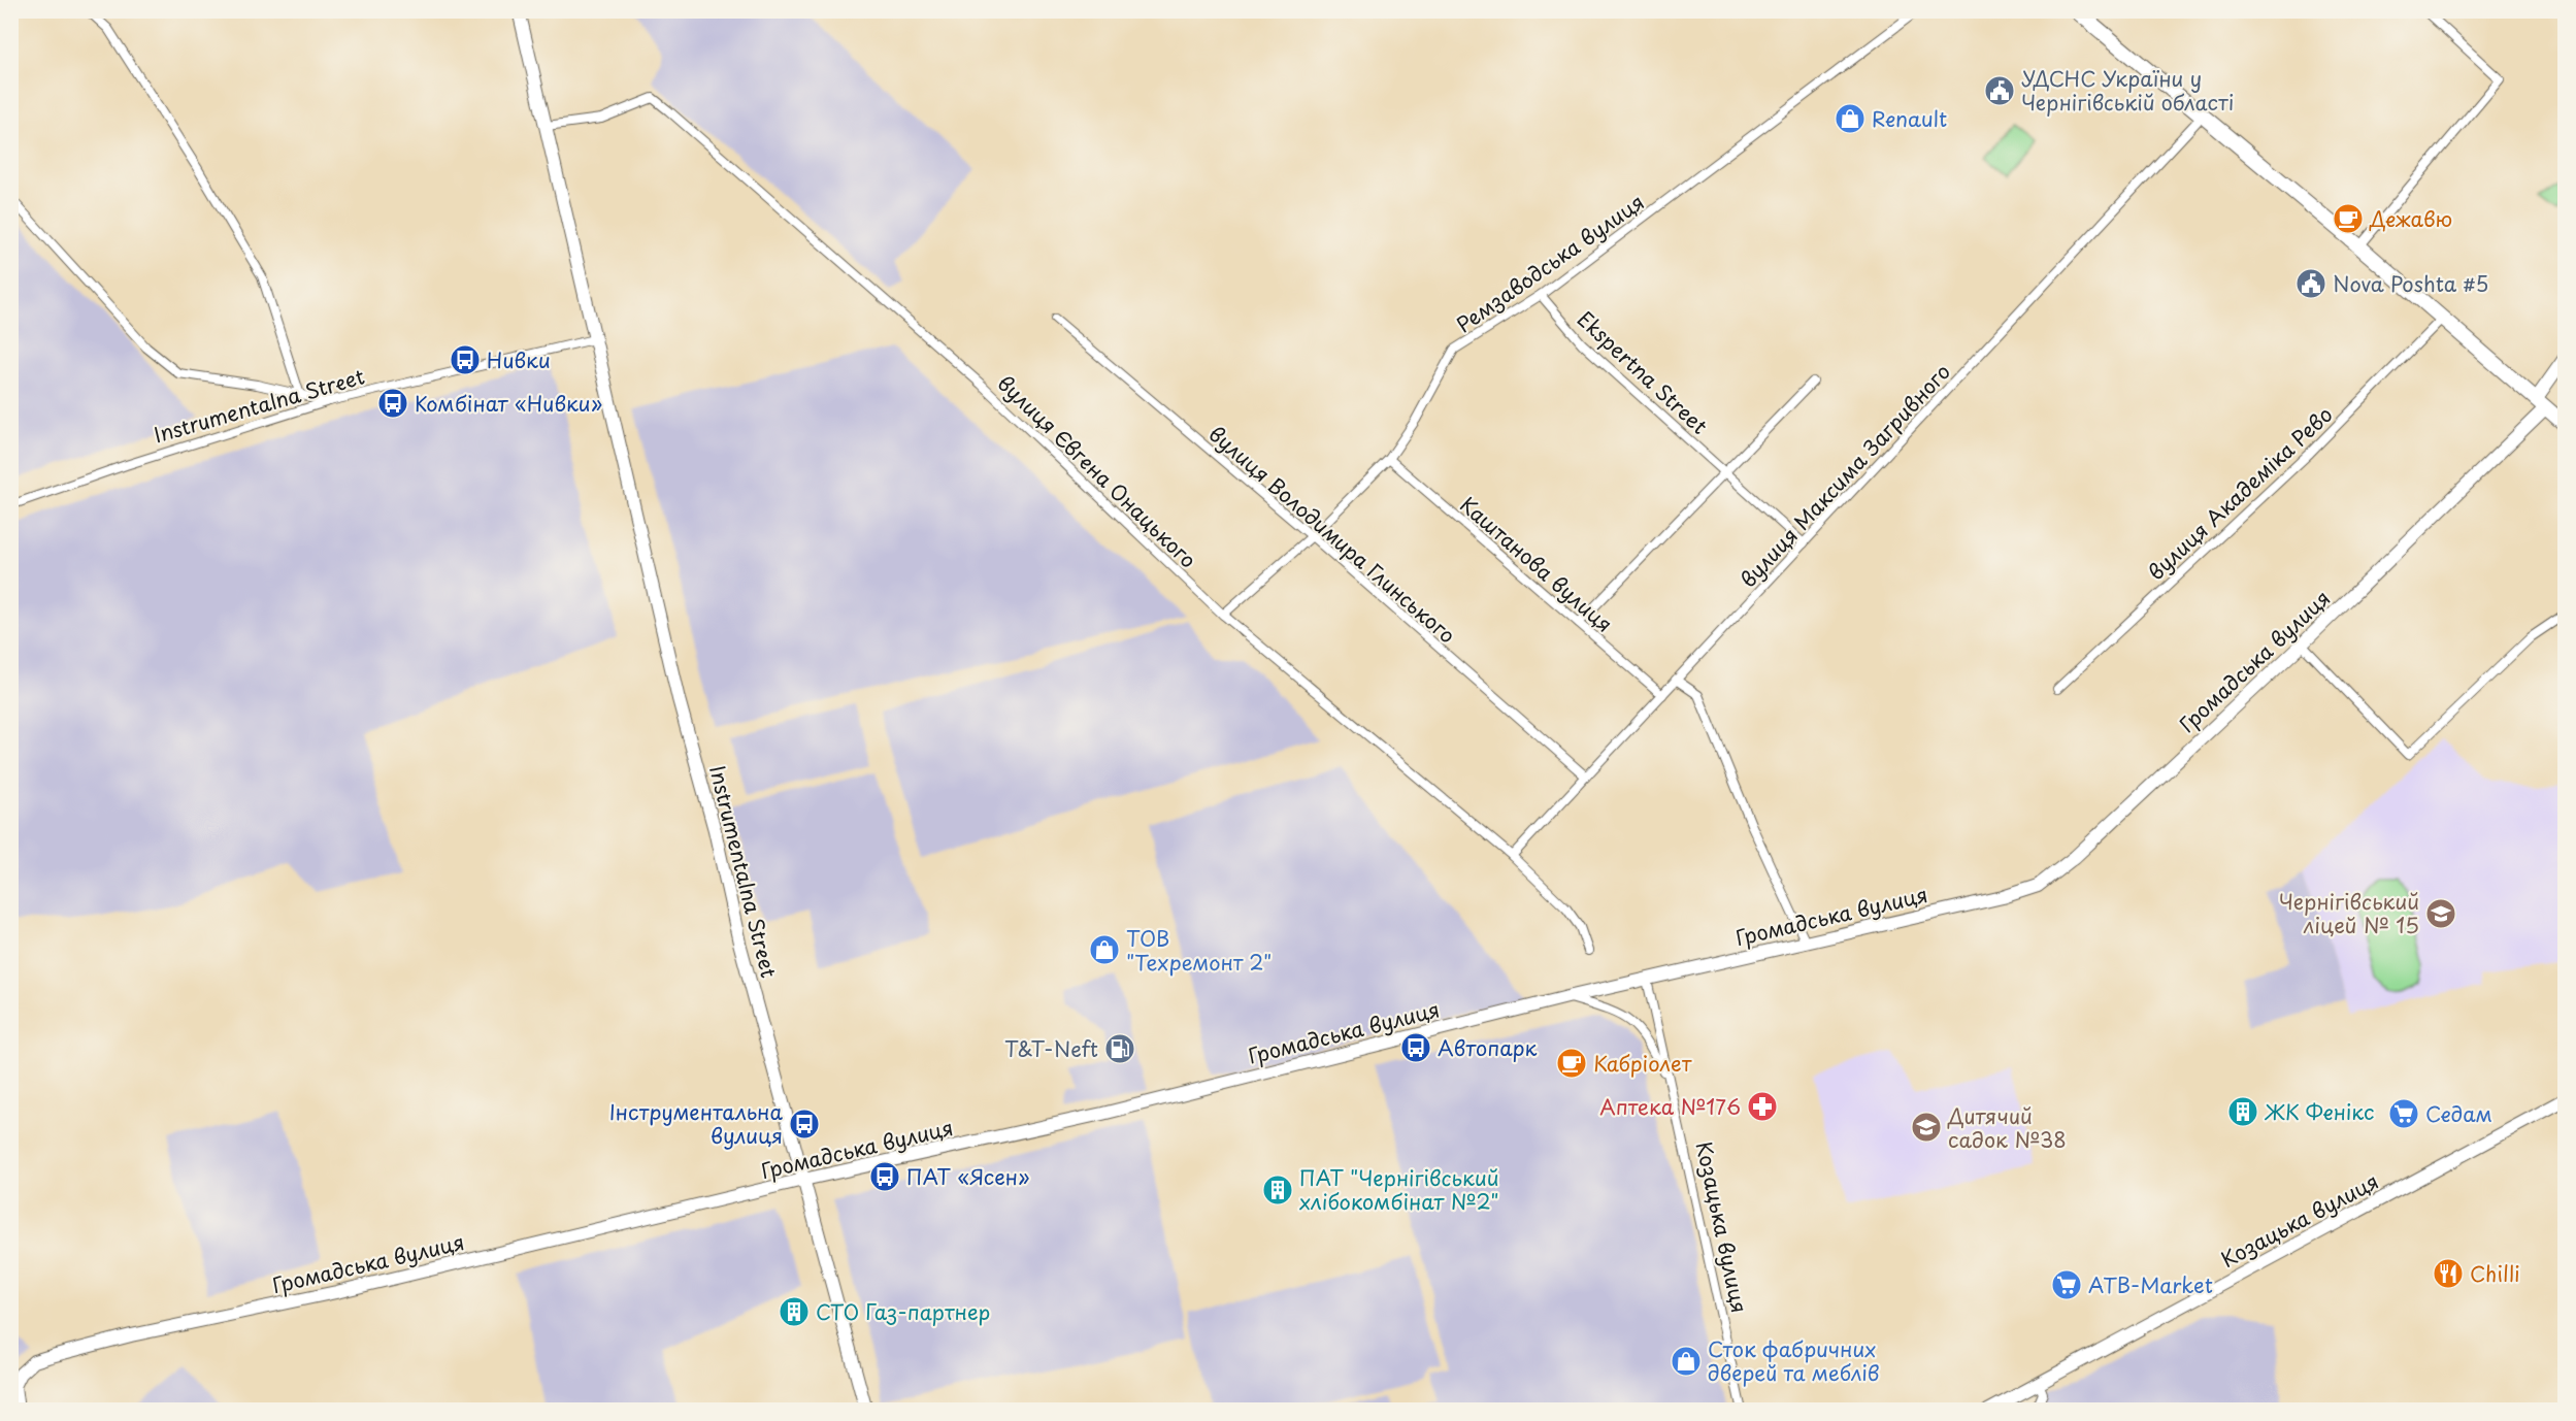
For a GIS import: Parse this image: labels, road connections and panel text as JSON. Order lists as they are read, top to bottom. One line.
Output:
{"streets":{"street":["Ремзаводська вулиця","Ekspertna Street","Instrumentalna Street","вулиця Євгена Онацького","вулиця Максима Загривного","вулиця Академіка Рево","вулиця Володимира Глинського","Каштанова вулиця","Громадська вулиця","Козацька вулиця"]},"crossings":[["Ремзаводська вулиця","Ekspertna Street"],["Ремзаводська вулиця","вулиця Євгена Онацького"],["Ремзаводська вулиця","вулиця Володимира Глинського"],["Ремзаводська вулиця","Каштанова вулиця"],["Ekspertna Street","вулиця Максима Загривного"],["Instrumentalna Street","вулиця Євгена Онацького"],["Instrumentalna Street","Громадська вулиця"],["вулиця Євгена Онацького","вулиця Максима Загривного"],["вулиця Максима Загривного","вулиця Володимира Глинського"],["вулиця Максима Загривного","Каштанова вулиця"],["Громадська вулиця","Козацька вулиця"]],"places":{"public building":["УДСНС України у Чернігівській області","Nova Poshta #5"],"shop":["Renault","ТОВ \"Техремонт 2\"","Сток фабричних дверей та меблів"],"cafe":["Дежавю","Кабріолет"],"bus stop":["Нивки","Комбінат «Нивки»","Автопарк","Інструментальна вулиця","ПАТ «Ясен»"],"school or university":["Чернігівський ліцей № 15","Дитячий садок №38"],"fuel station":["T&T-Neft"],"pharmacy":["Аптека №176"],"building":["ЖК Фенікс","ПАТ \"Чернігівський хлібокомбінат №2\"","СТО Газ-партнер"],"supermarket":["Седам","ATB-Market"],"restaurant":["Chilli"]}}
